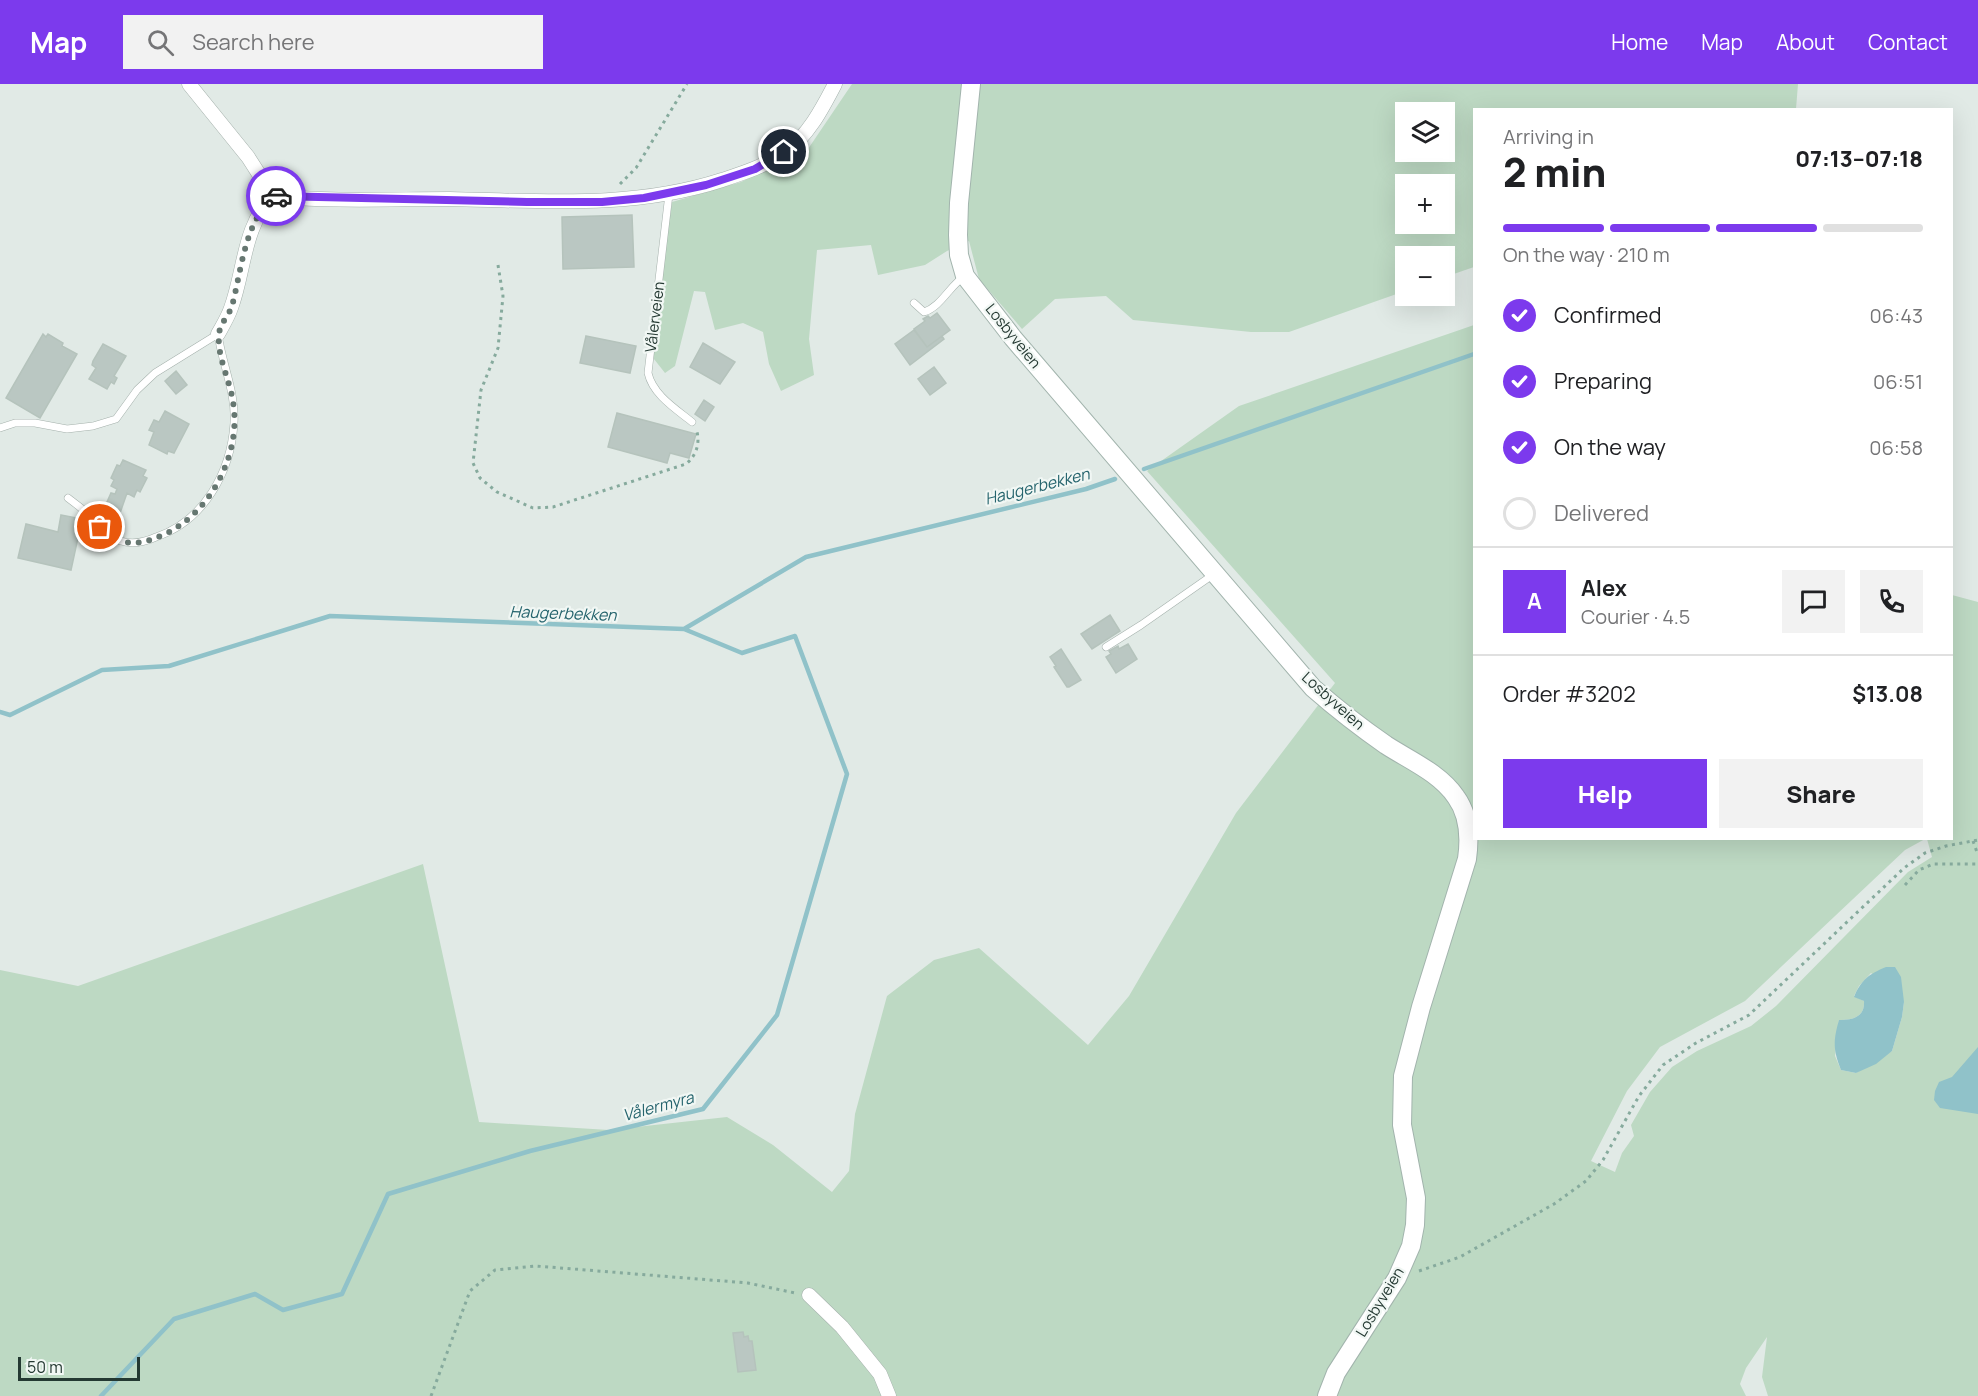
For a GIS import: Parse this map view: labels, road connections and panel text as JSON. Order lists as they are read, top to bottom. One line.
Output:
{"streets":{"main road":["Losbyveien"],"lane":["Vålerveien"]},"water":["Haugerbekken","Vålermyra"],"scale_bar":"50 m","page":{"header":"Map","search":"Search here","nav":["Home","Map","About","Contact"],"map_buttons":["+","−"],"heading":["2 min","Arriving in","07:13–07:18"],"panel":["Alex","Courier · 4.5","Order #3202","$13.08"],"bar":"On the way · 210 m","list":[["Confirmed","06:43"],["Preparing","06:51"],["On the way","06:58"],"Delivered"],"round":"A","buttons":["Help","Share"],"scale":"50 m"}}
